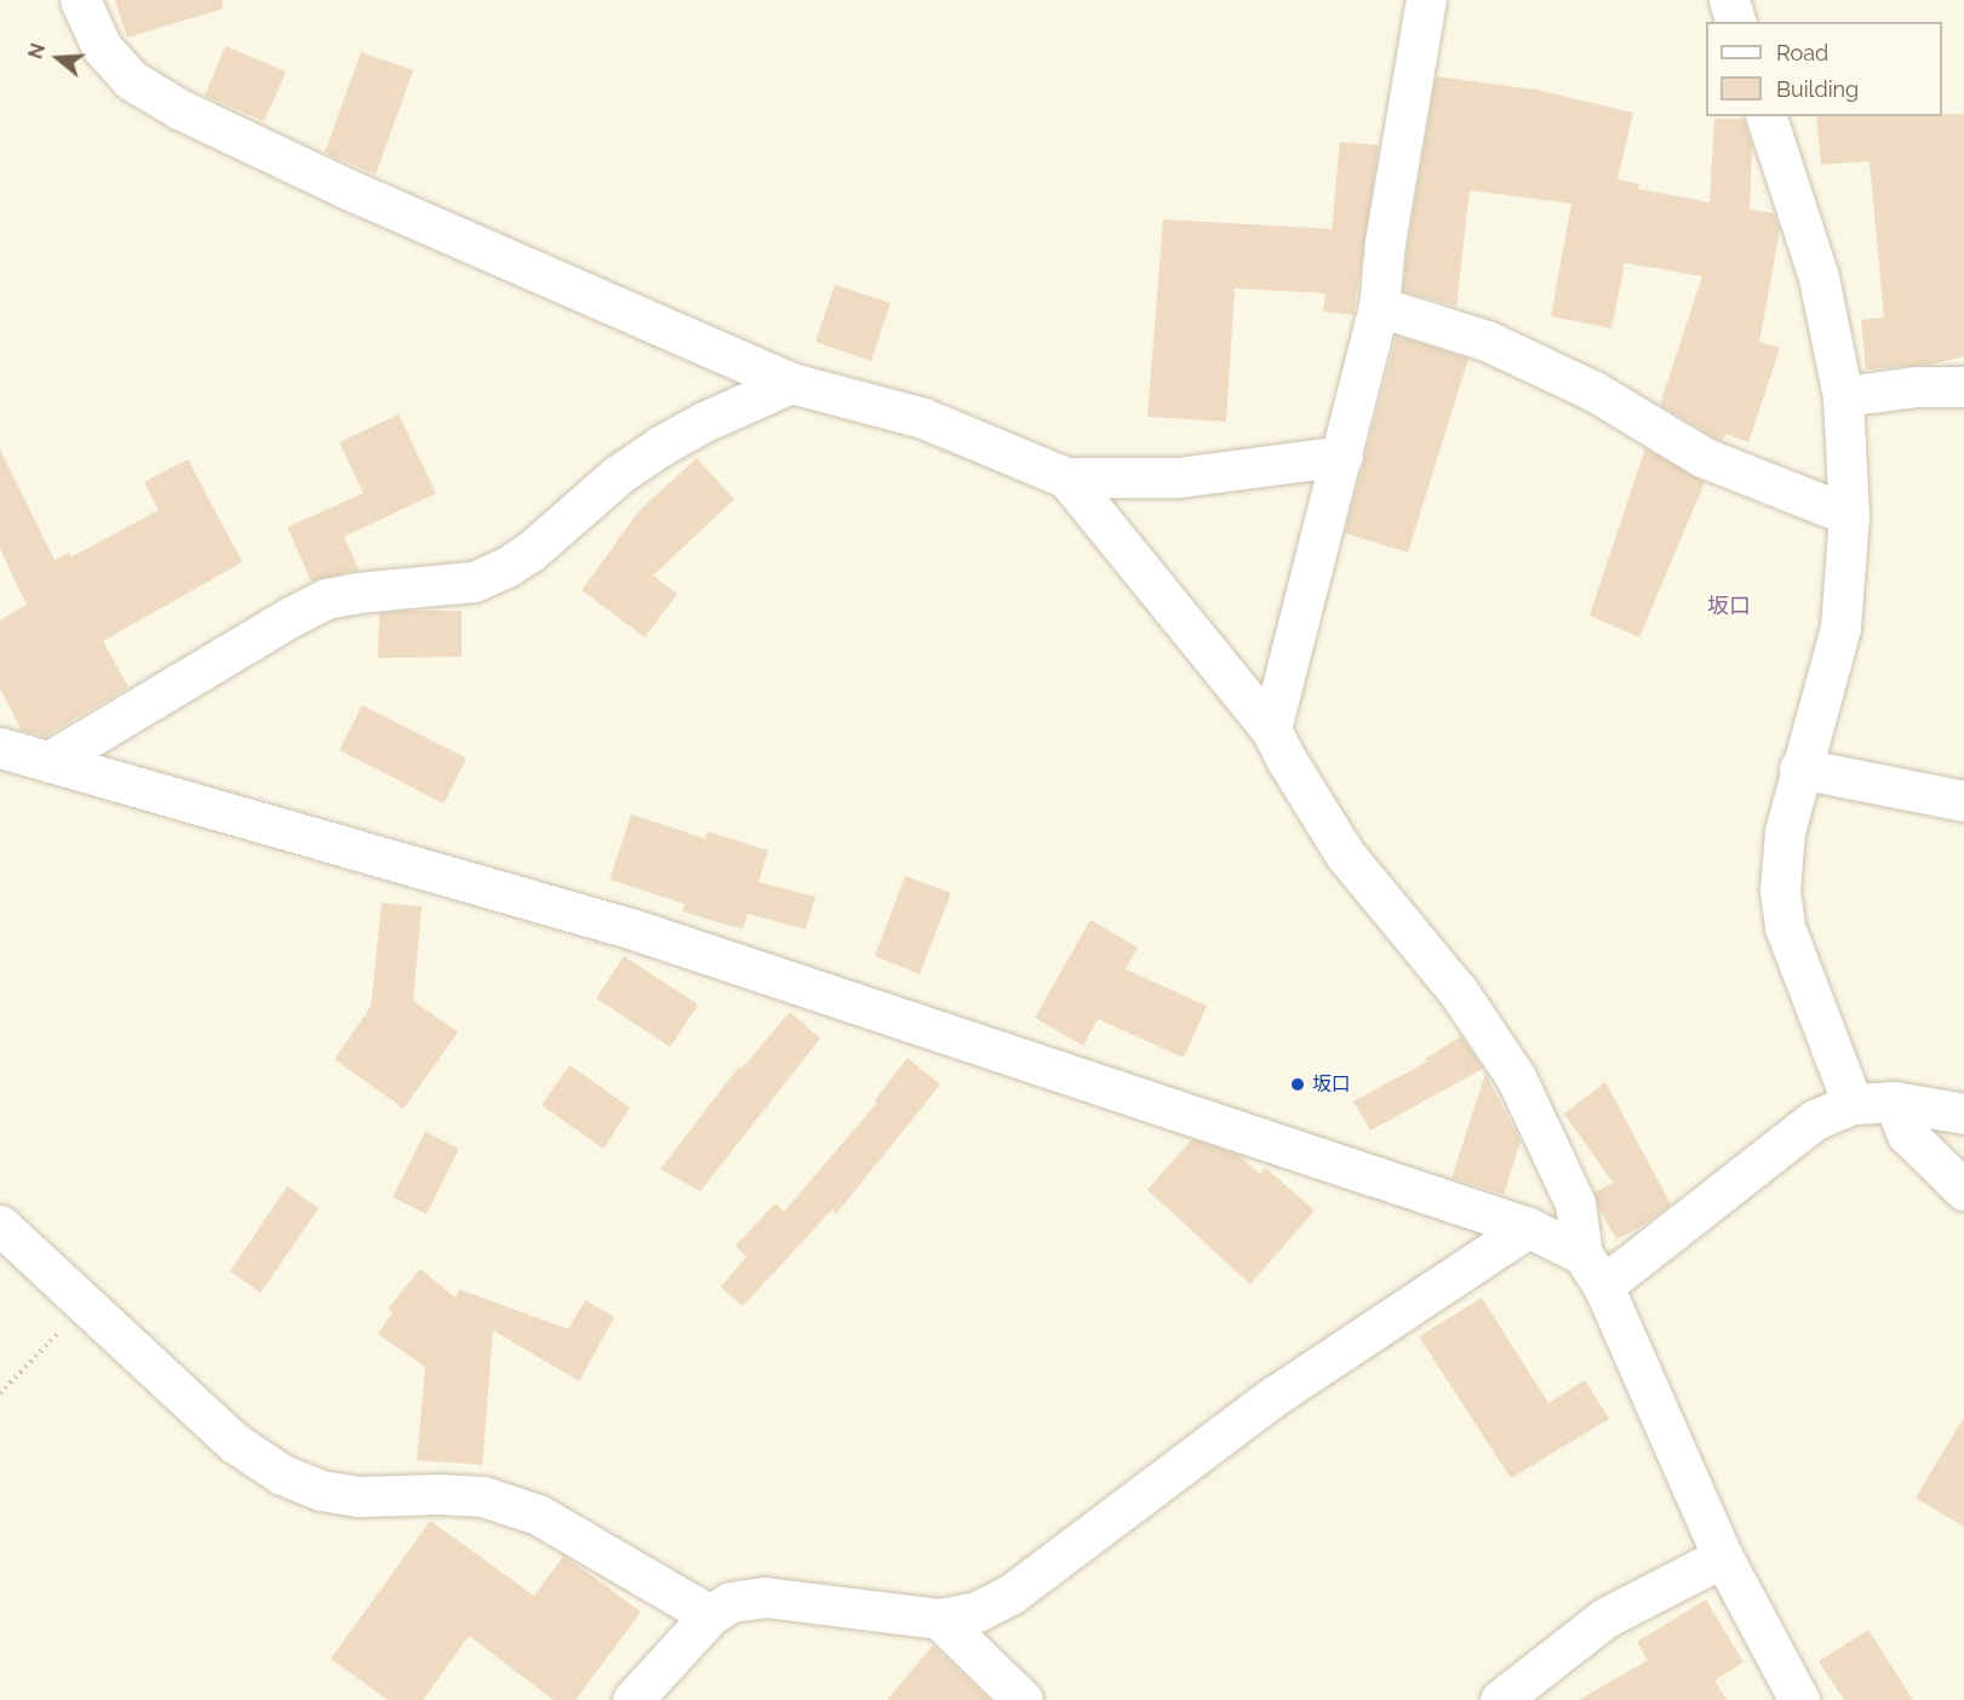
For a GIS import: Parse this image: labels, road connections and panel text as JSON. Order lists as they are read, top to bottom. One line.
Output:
{"districts":["坂口"],"places":["坂口"],"legend":["Road","Building"],"north":"left"}
